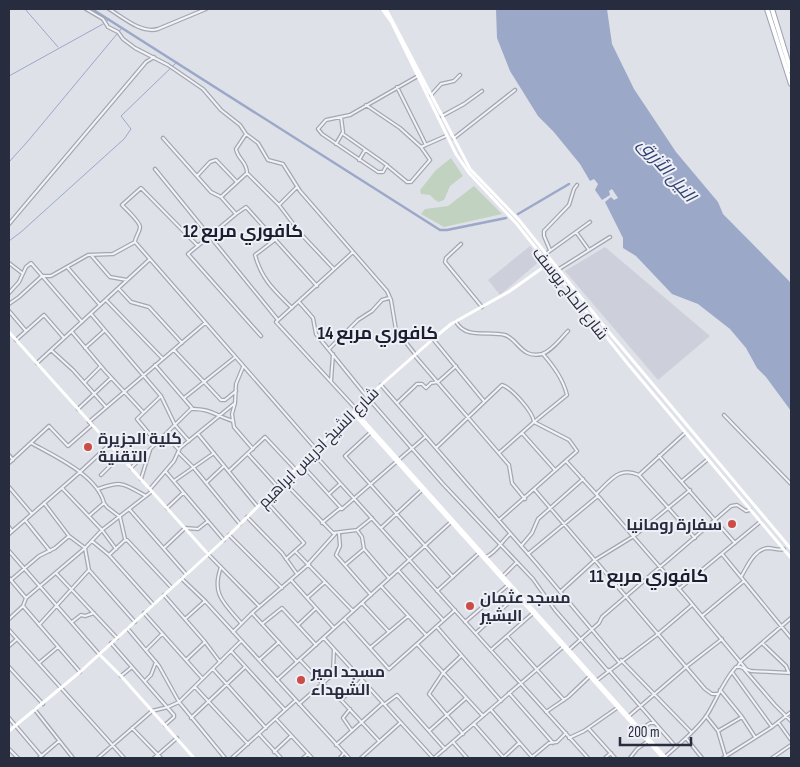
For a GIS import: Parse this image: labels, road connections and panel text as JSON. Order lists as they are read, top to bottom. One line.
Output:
{"streets":{"street":["شارع الحاج يوسف","شارع الشيخ ادريس ابراهيم"]},"crossings":[["شارع الحاج يوسف","شارع الشيخ ادريس ابراهيم"]],"districts":["كافوري مربع 12","كافوري مربع 14","كافوري مربع 11"],"water":["النيل الأزرق"],"places":["كلية الجزيرة التقنية","سفارة رومانيا","مسجد عثمان البشير","مسجد امير الشهداء"],"scale_bar":"200 m"}
